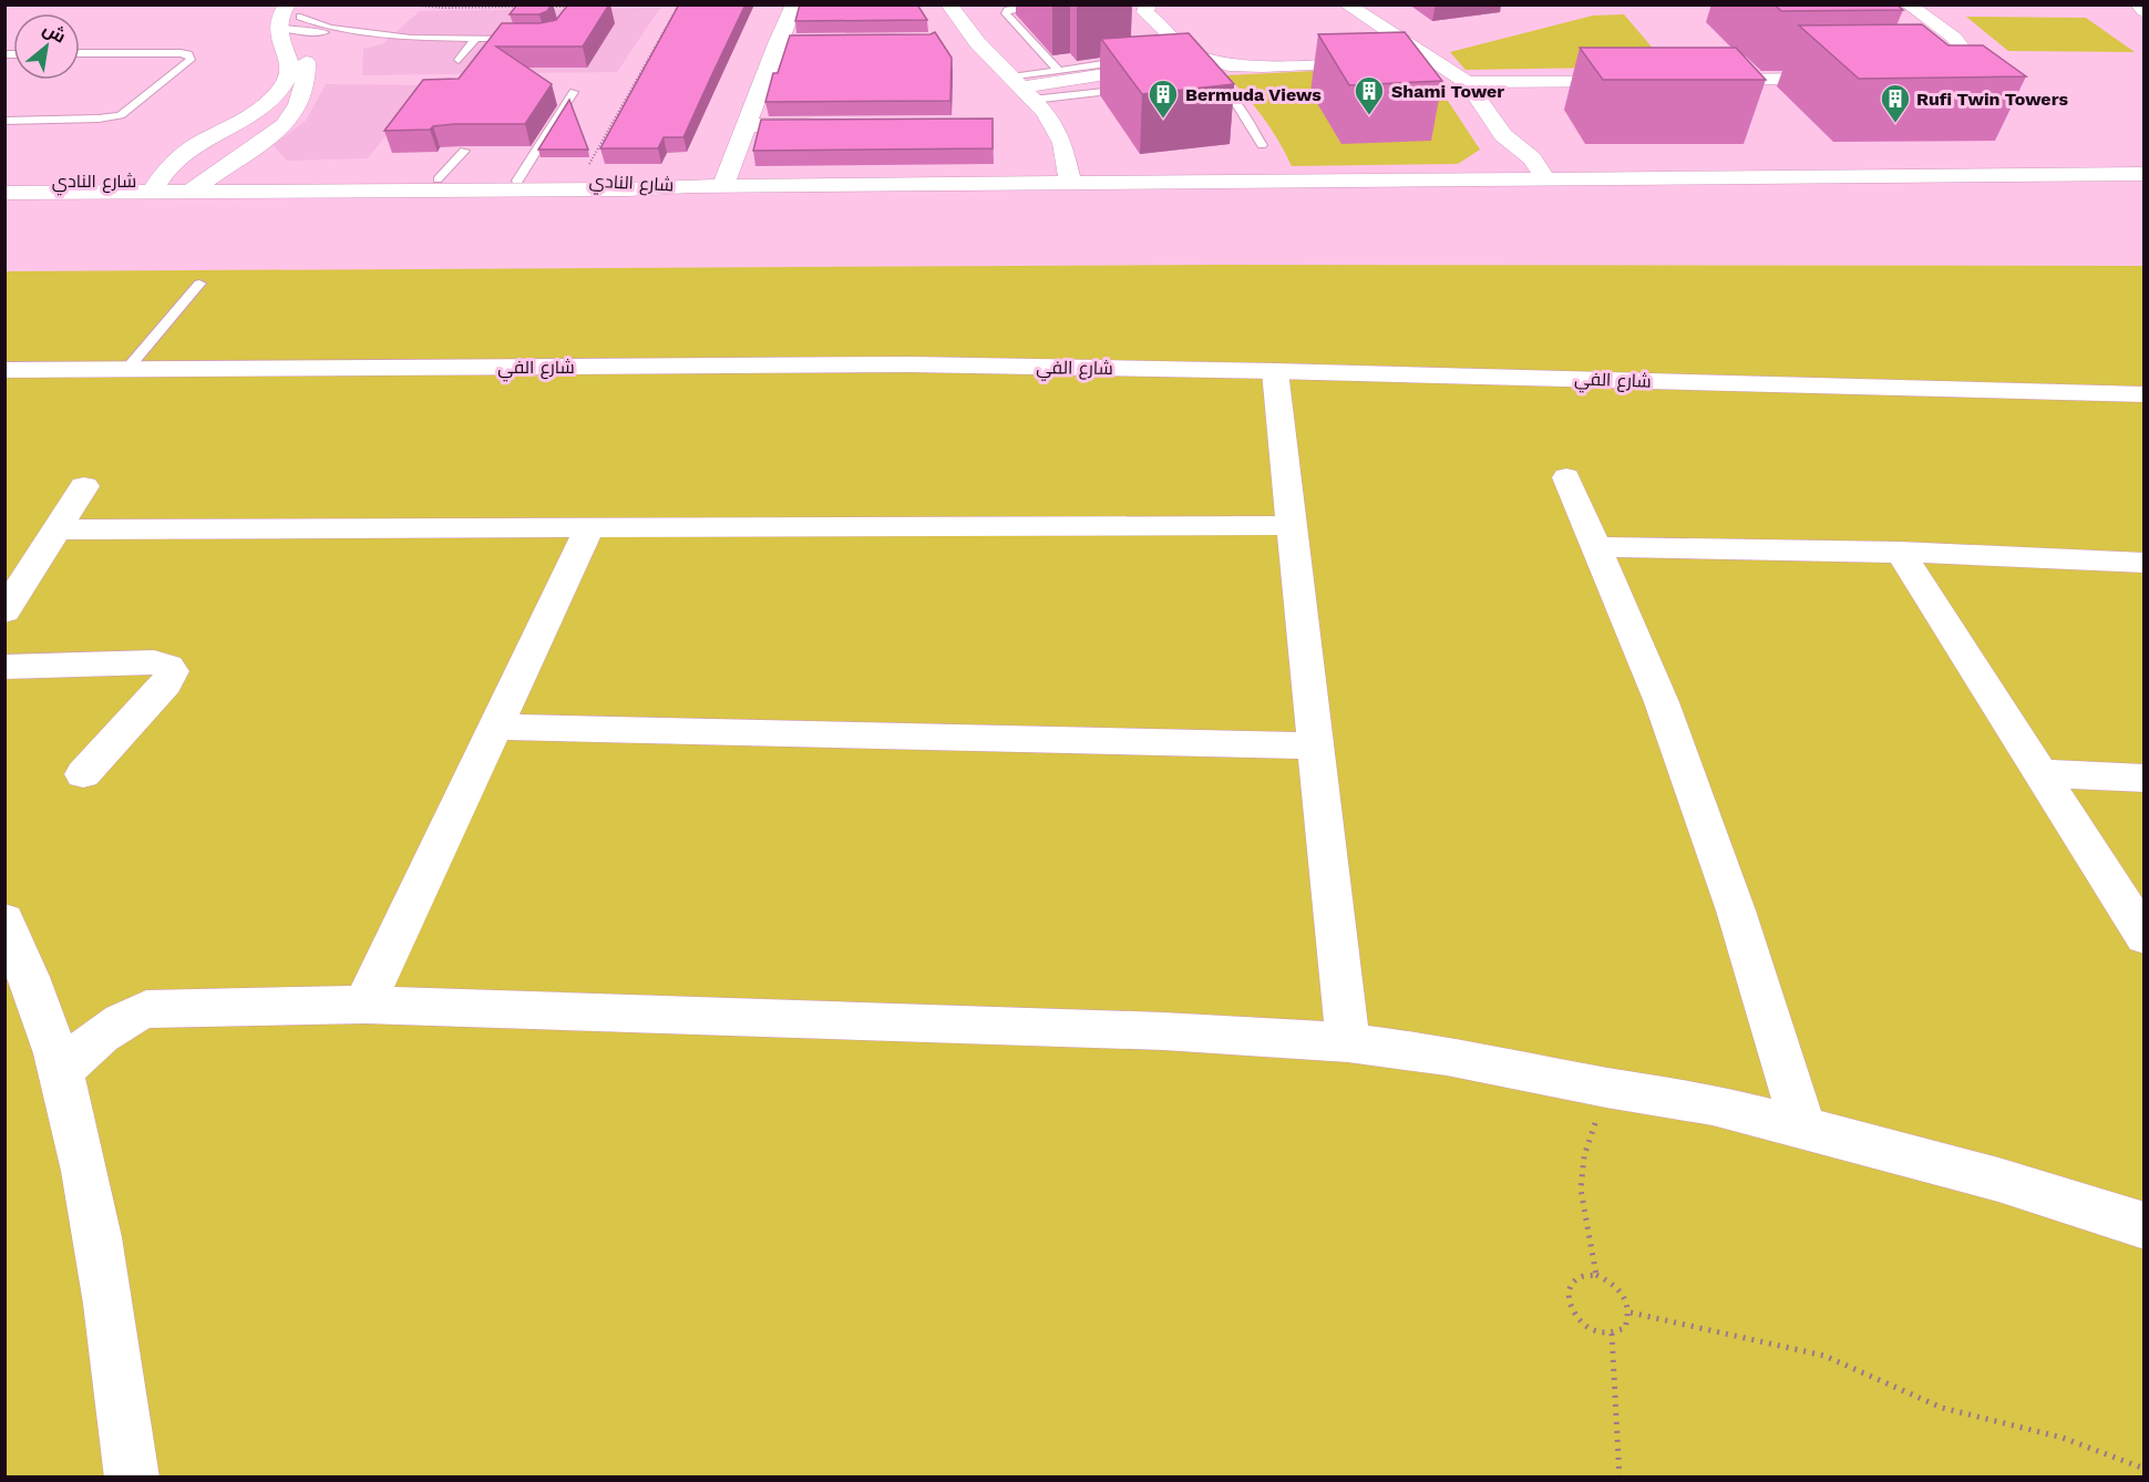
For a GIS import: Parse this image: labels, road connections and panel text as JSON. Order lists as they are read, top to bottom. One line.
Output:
{"streets":{"street":["شارع النادي","شارع الفي"]},"places":{"building":["Shami Tower","Bermuda Views","Rufi Twin Towers"]},"north":"top right"}
